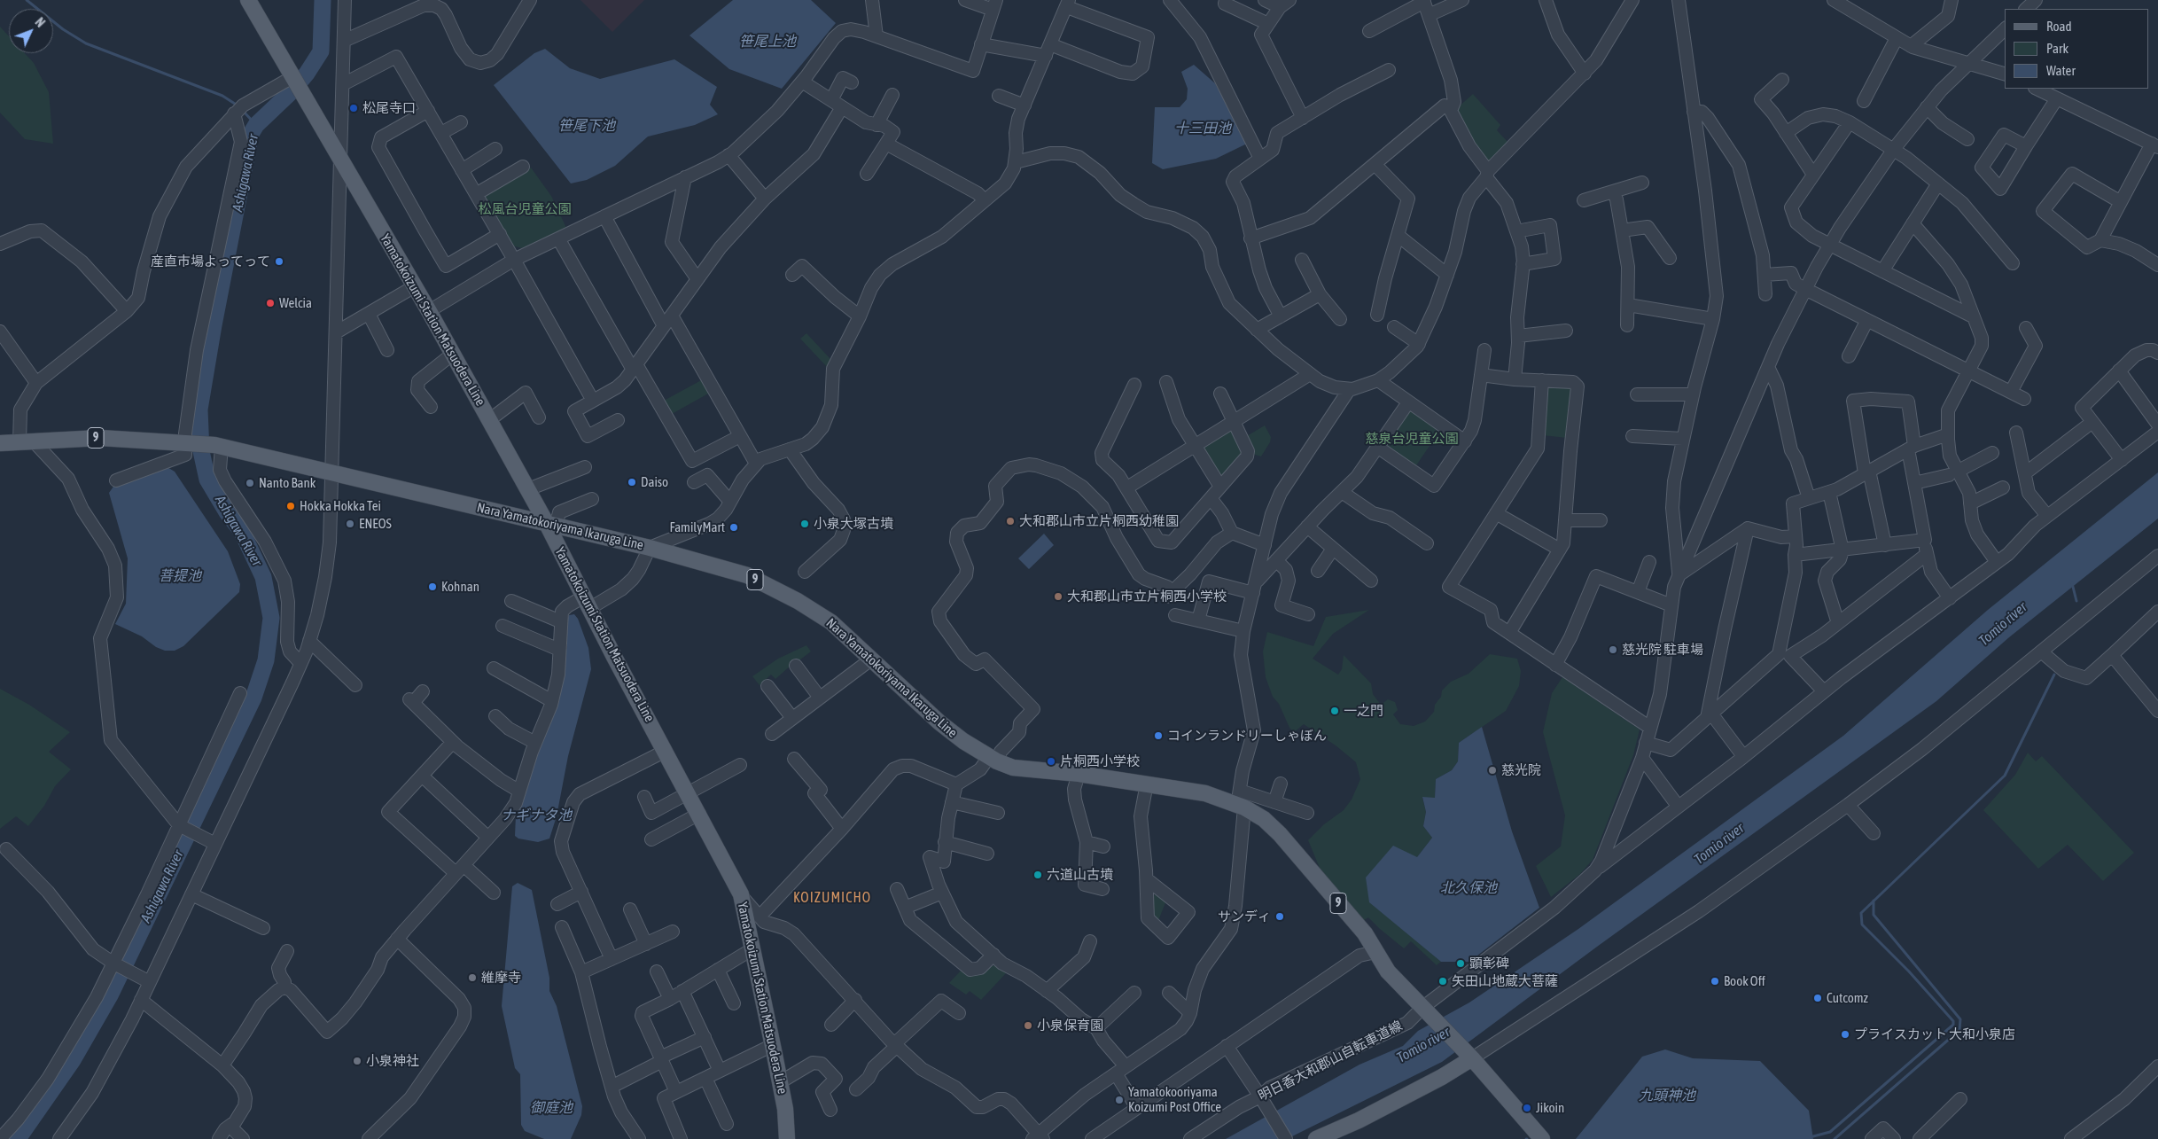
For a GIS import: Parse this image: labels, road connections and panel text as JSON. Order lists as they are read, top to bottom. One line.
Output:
{"streets":{"main road":["Yamatokoizumi Station Matsuodera Line","9","Nara Yamatokoriyama Ikaruga Line"],"street":["明日香大和郡山自転車道線"]},"crossings":[["Yamatokoizumi Station Matsuodera Line","Nara Yamatokoriyama Ikaruga Line"],["Nara Yamatokoriyama Ikaruga Line","明日香大和郡山自転車道線"]],"districts":["KOIZUMICHO"],"water":["笹尾上池","笹尾下池","十三田池","Ashigawa River","菩提池","Tomio river","ナギナタ池","北久保池","九頭神池","御庭池"],"parks":["松風台児童公園","慈泉台児童公園"],"places":["松尾寺口","産直市場よってって","Welcia","Daiso","Nanto Bank","Hokka Hokka Tei","大和郡山市立片桐西幼稚園","ENEOS","小泉大塚古墳","FamilyMart","Kohnan","大和郡山市立片桐西小学校","慈光院 駐車場","一之門","コインランドリーしゃぼん","片桐西小学校","慈光院","六道山古墳","サンディ","顕彰碑","維摩寺","矢田山地蔵大菩薩","Book Off","Cutcomz","小泉保育園","プライスカット 大和小泉店","小泉神社","Yamatokooriyama Koizumi Post Office","Jikoin"],"legend":["Road","Park","Water"],"north":"top right"}
